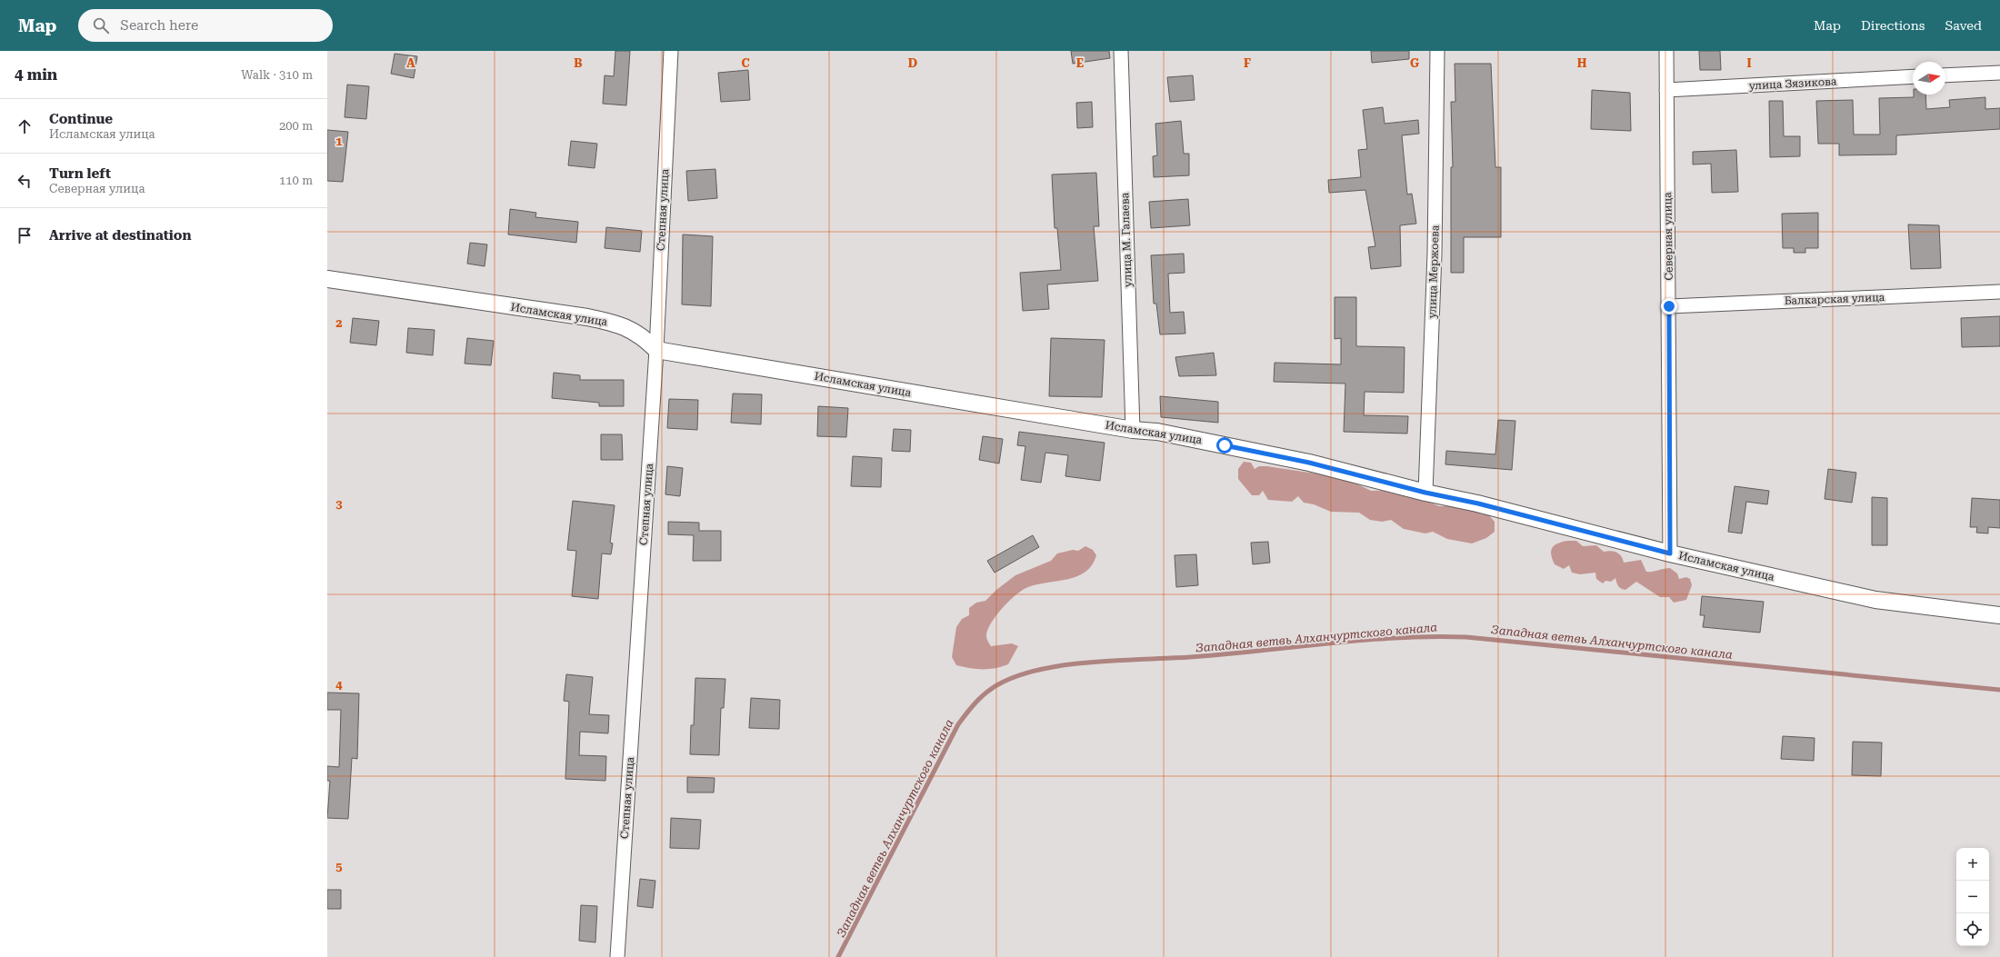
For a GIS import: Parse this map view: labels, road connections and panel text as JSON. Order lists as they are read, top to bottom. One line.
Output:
{"streets":{"street":["улица Зязикова","Степная улица","Северная улица","улица М. Галаева","улица Мержоева","Балкарская улица","Исламская улица"]},"crossings":[["улица Зязикова","Северная улица"],["Степная улица","Исламская улица"],["Северная улица","Балкарская улица"],["Северная улица","Исламская улица"],["улица М. Галаева","Исламская улица"],["улица Мержоева","Исламская улица"]],"water":["Западная ветвь Алханчуртского канала"],"north":"right","page":{"header":"Map","search":"Search here","nav":["Map","Directions","Saved"],"heading":["4 min","Walk · 310 m"],"list":[["Continue","Исламская улица","200 m"],["Turn left","Северная улица","110 m"],"Arrive at destination"],"map_buttons":["+","−"]},"grid":{"columns":["A","B","C","D","E","F","G","H","I"],"rows":["1","2","3","4","5"]}}
